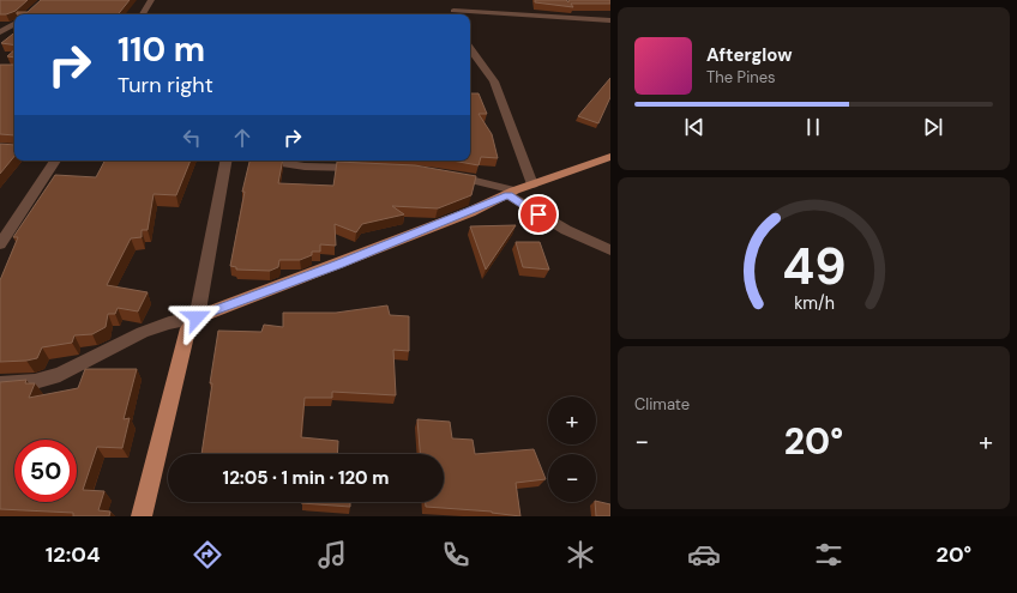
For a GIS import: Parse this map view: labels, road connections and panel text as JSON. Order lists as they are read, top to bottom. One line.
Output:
{"page":{"turn":["110 m","Turn right"],"song":["Afterglow","The Pines"],"tile":"Climate","map_buttons":["+","−"],"heat":["−","20°","+"],"limit":"50","trip":"12:05 · 1 min · 120 m","tabs":["12:04","20°"],"gauge":["49","km/h"]}}
